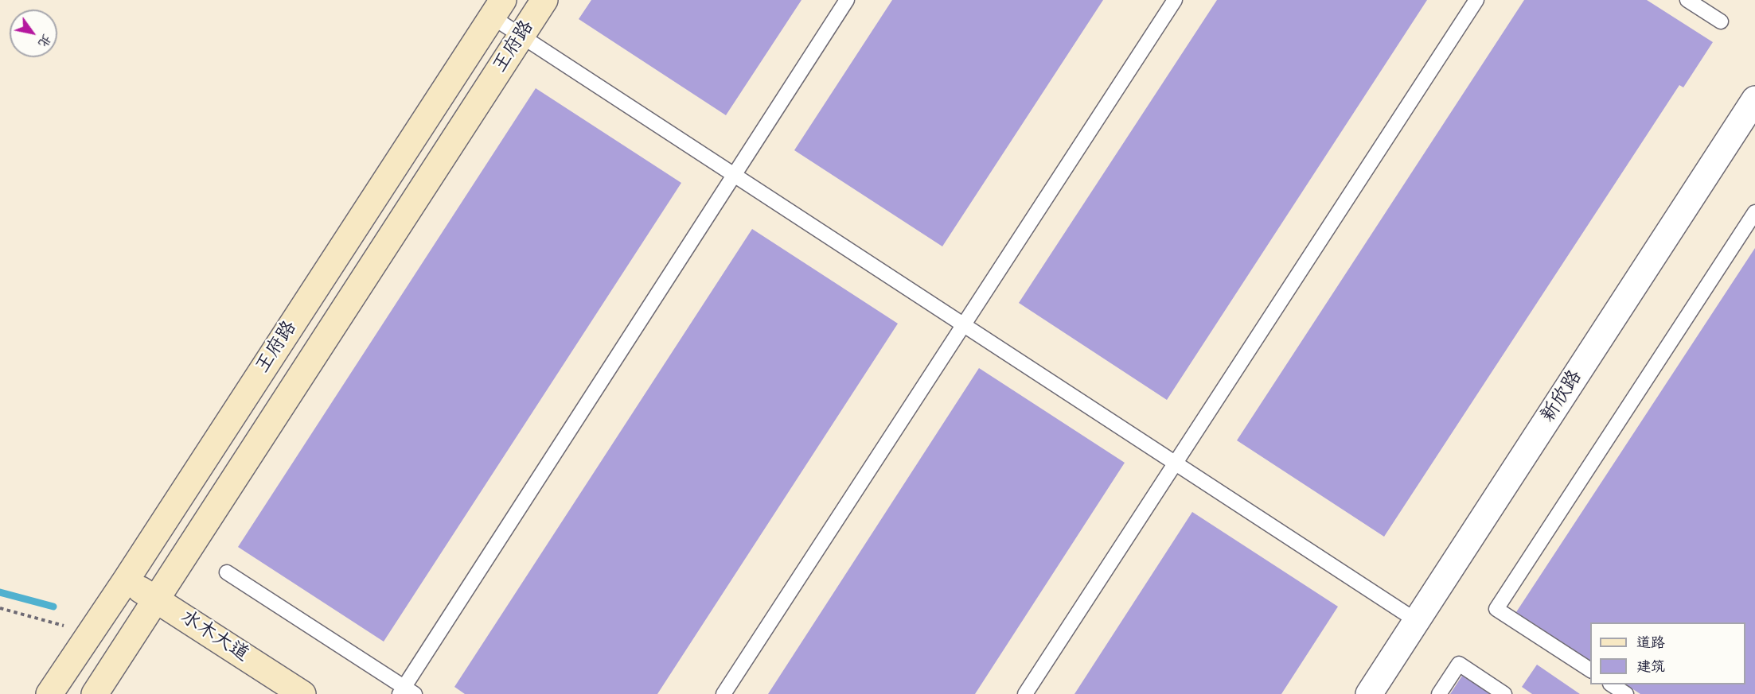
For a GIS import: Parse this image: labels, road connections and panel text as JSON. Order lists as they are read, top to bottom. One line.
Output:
{"streets":{"street":["王府路","新欣路","水木大道"]},"crossings":[["王府路","水木大道"]],"legend":["道路","建筑"],"north":"bottom right"}
